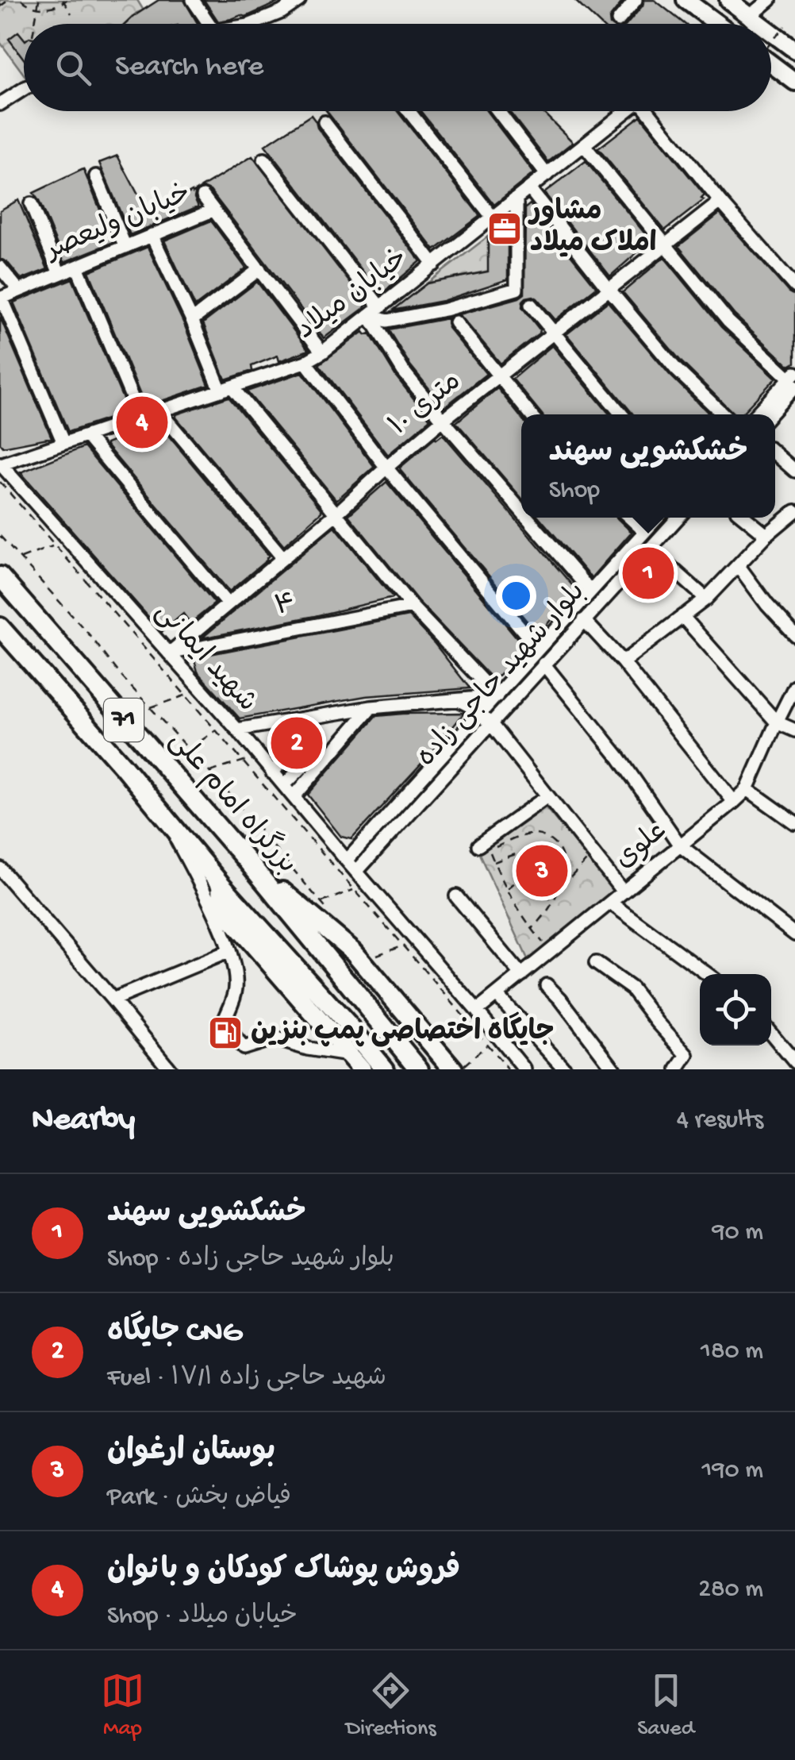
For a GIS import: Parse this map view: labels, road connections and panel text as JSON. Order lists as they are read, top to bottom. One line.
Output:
{"streets":{"highway":["71","بزرگراه امام علی"],"street":["خیابان ولیعصر","خیابان میلاد","۱۰ متری","۴","شهید ایمانی","بلوار شهید حاجی زاده","علوی"]},"crossings":[["خیابان میلاد","شهید ایمانی"],["۱۰ متری","۴"],["۱۰ متری","شهید ایمانی"],["۴","شهید ایمانی"],["شهید ایمانی","بلوار شهید حاجی زاده"],["شهید ایمانی","علوی"]],"places":{"office":["مشاور املاک میلاد"],"fuel station":["جایگاه اختصاصی پمپ بنزین"]},"page":{"search":"Search here","pins":["4","1","2","3"],"popup":["خشکشویی سهند","Shop"],"heading":["Nearby","4 results"],"list":[{"mark":"1","name":"خشکشویی سهند","note":"Shop · بلوار شهید حاجی زاده","value":"90 m"},{"mark":"2","name":"جایگاه CNG","note":"Fuel · شهید حاجی زاده ۱۷/۱","value":"180 m"},{"mark":"3","name":"بوستان ارغوان","note":"Park · فیاض بخش","value":"190 m"},{"mark":"4","name":"فروش پوشاک کودکان و بانوان","note":"Shop · خیابان میلاد","value":"280 m"}],"nav":["Map","Directions","Saved"]}}
